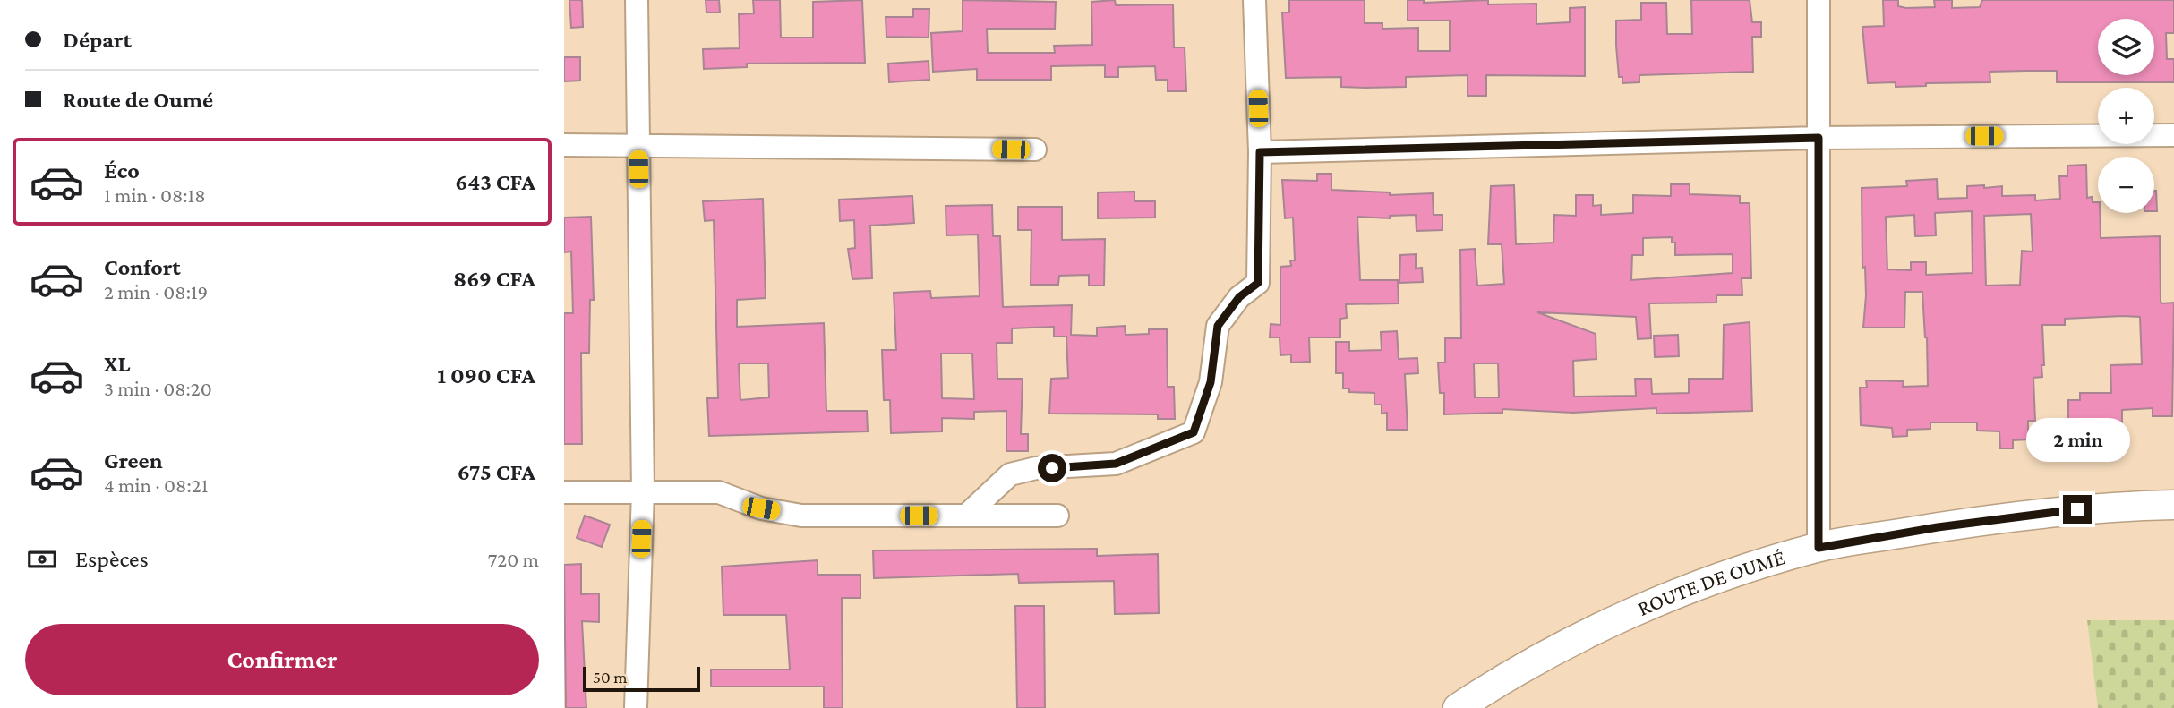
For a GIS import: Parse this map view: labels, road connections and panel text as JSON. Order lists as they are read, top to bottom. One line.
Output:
{"streets":{"main road":["ROUTE DE OUMÉ"]},"scale_bar":"50 m","page":{"banner":["Départ","Route de Oumé"],"map_buttons":["+","−"],"list":[{"name":"Éco","note":"1 min · 08:18","value":"643 CFA"},{"name":"Confort","note":"2 min · 08:19","value":"869 CFA"},{"name":"XL","note":"3 min · 08:20","value":"1 090 CFA"},{"name":"Green","note":"4 min · 08:21","value":"675 CFA"}],"bubble":"2 min","pay":["Espèces","720 m"],"buttons":"Confirmer","scale":"50 m"}}
